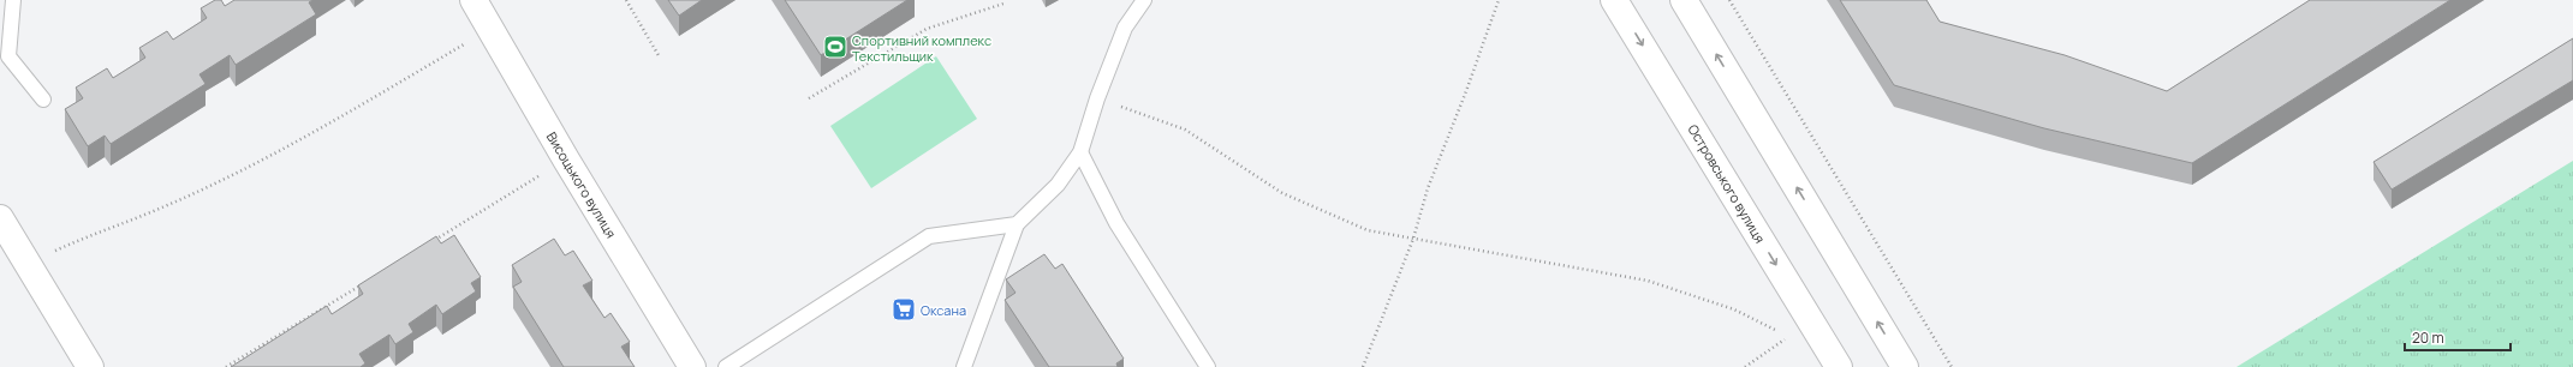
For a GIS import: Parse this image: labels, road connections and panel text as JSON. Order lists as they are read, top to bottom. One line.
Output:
{"streets":{"street":["Островського вулиця","Висоцького вулиця"]},"places":{"sports":["Спортивний комплекс Текстильщик"],"supermarket":["Оксана"]},"scale_bar":"20 m"}
